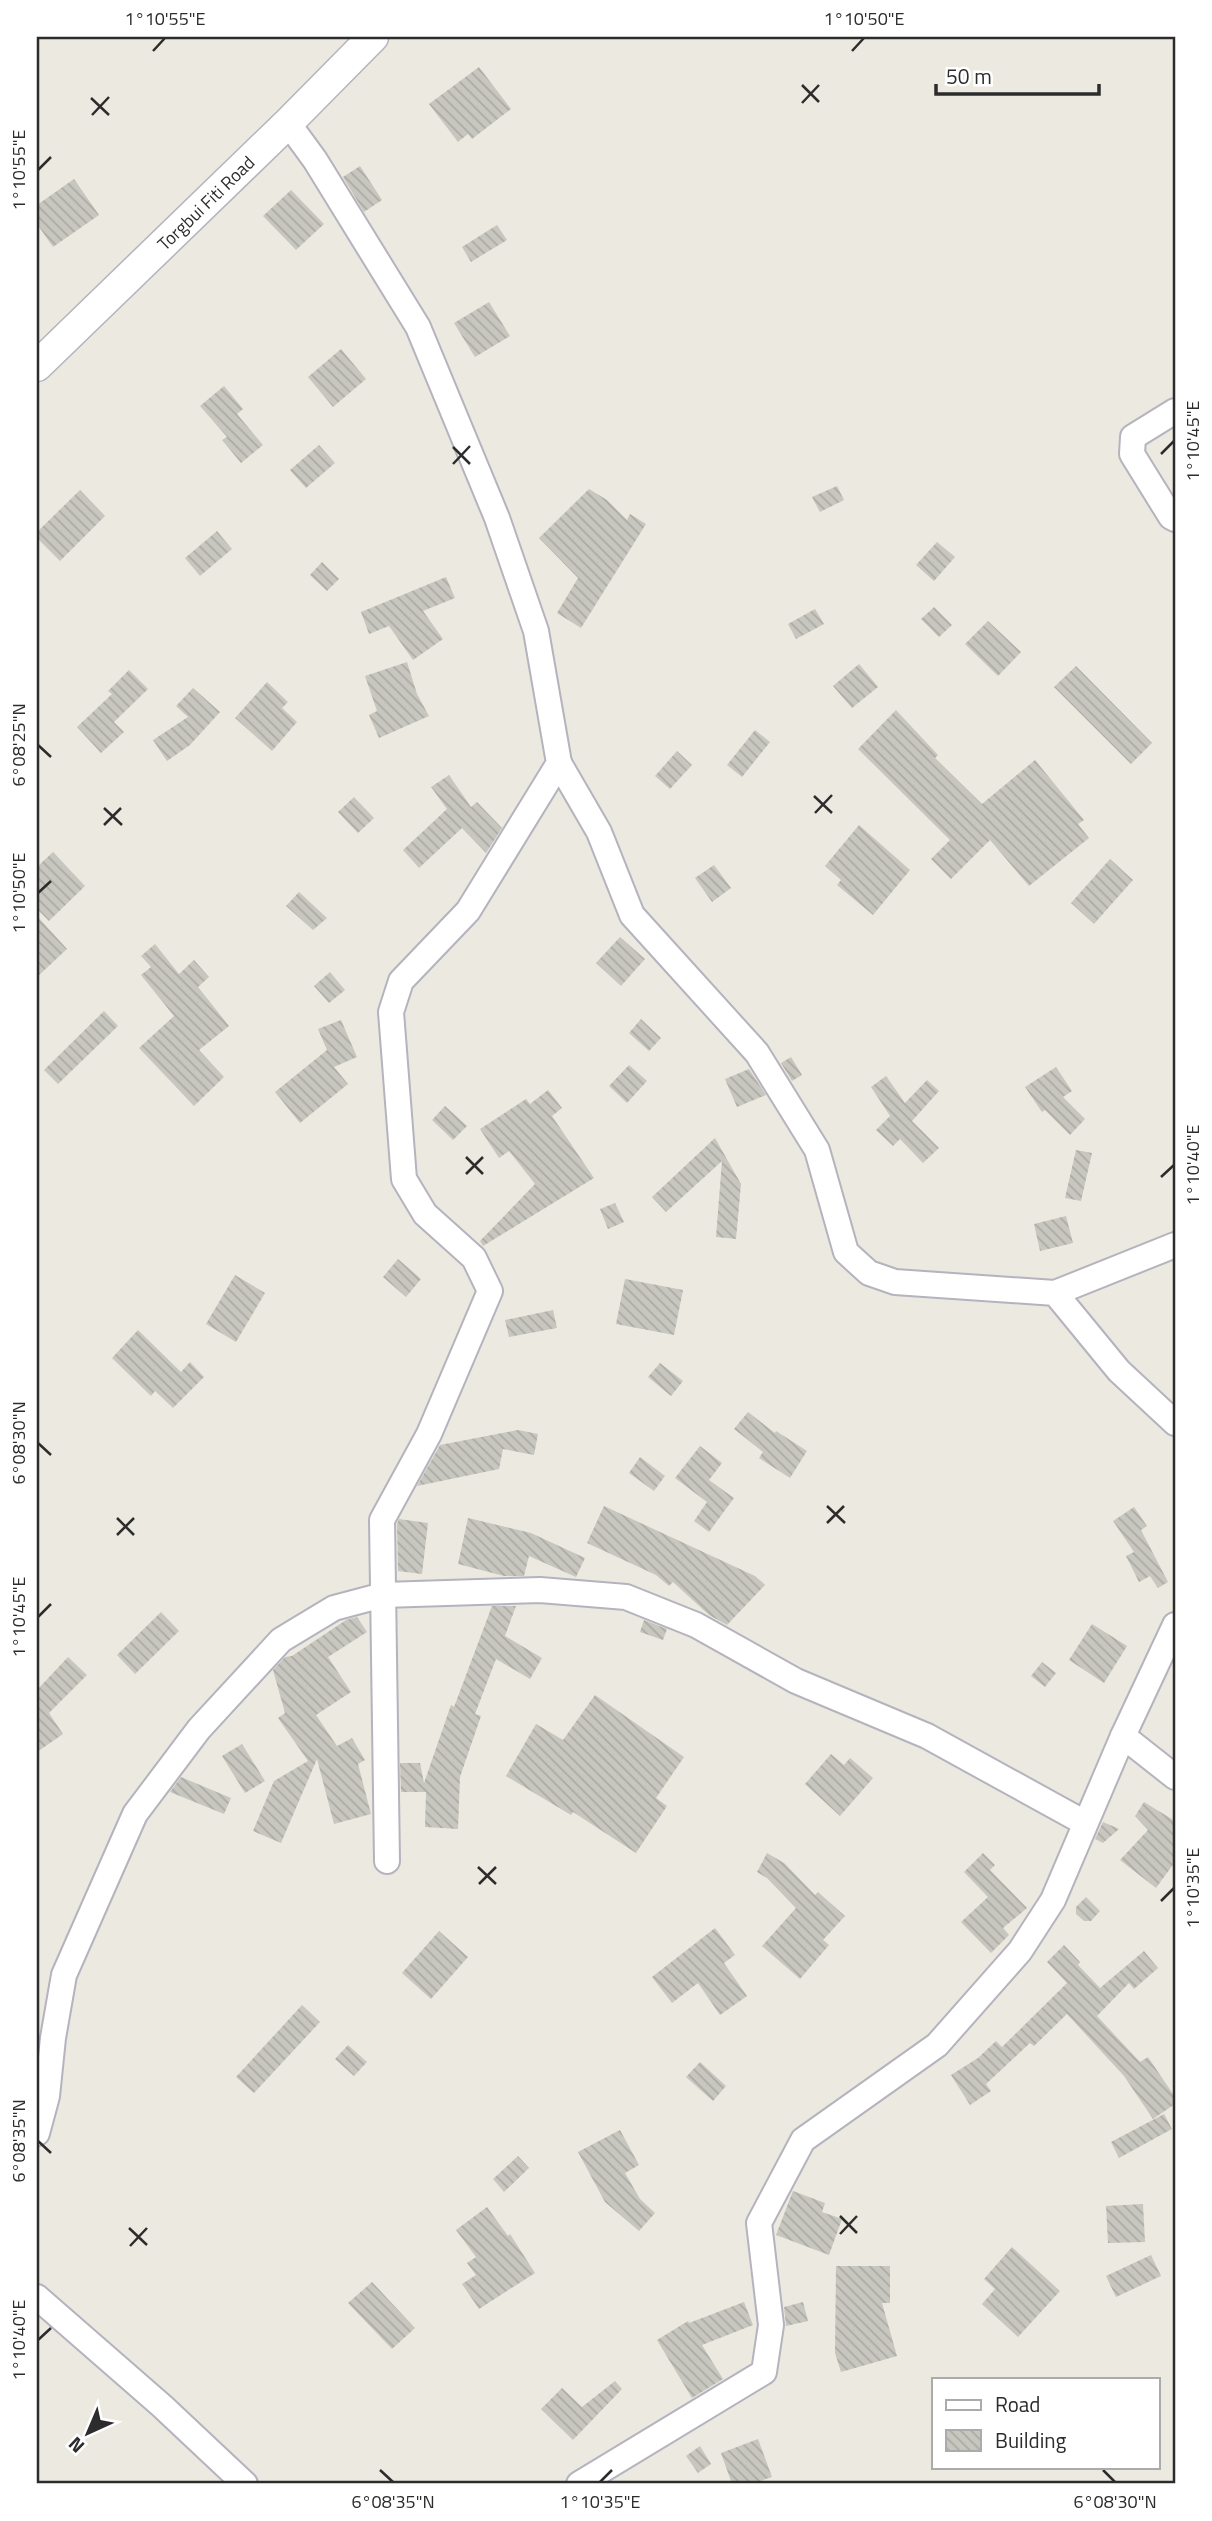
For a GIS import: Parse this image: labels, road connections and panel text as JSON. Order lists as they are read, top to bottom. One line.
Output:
{"streets":{"street":["Torgbui Fiti Road"]},"legend":["Road","Building"],"scale_bar":"50 m","north":"bottom left","coordinates":["1°10'55\"E","1°10'50\"E","1°10'45\"E","6°08'25\"N","1°10'40\"E","6°08'30\"N","1°10'35\"E","6°08'35\"N"]}
